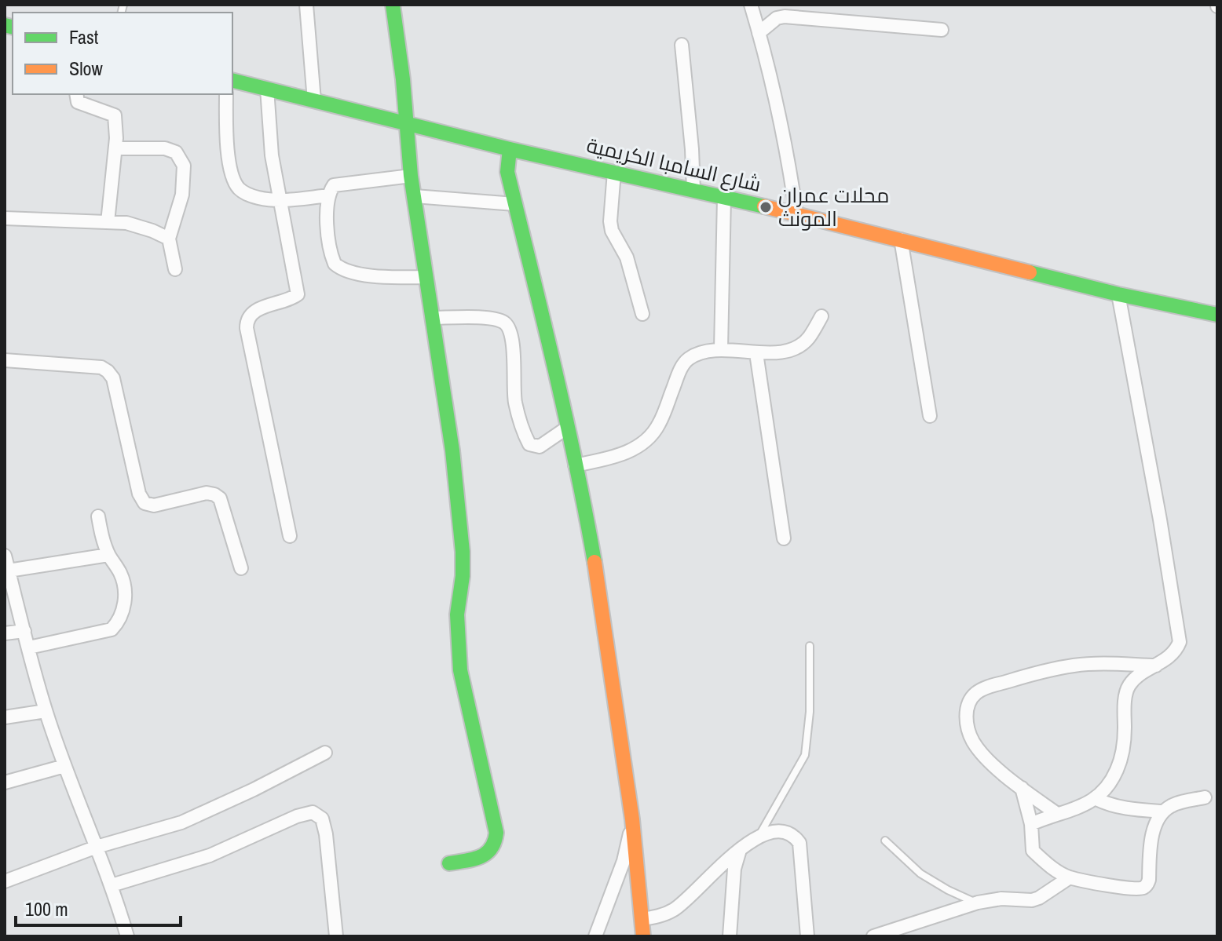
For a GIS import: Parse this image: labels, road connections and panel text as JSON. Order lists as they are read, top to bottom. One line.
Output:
{"streets":{"street":["شارع السامبا الكريمية"]},"places":["محلات عمران المونث"],"legend":["Fast","Slow"],"scale_bar":"100 m"}
